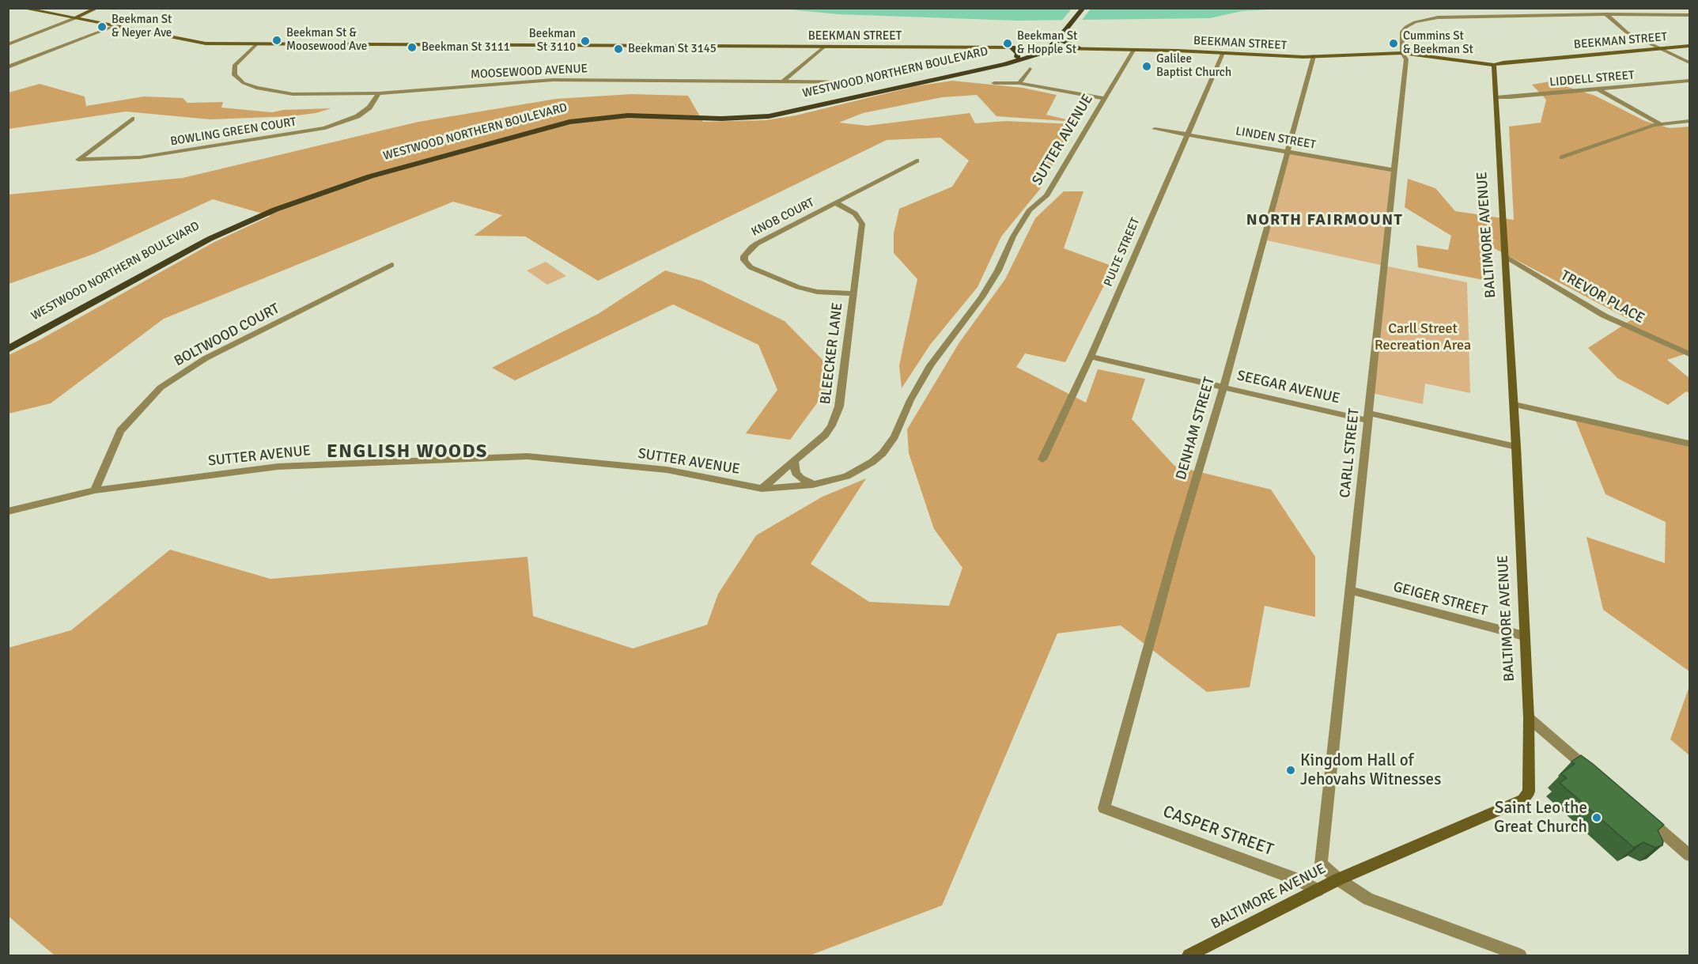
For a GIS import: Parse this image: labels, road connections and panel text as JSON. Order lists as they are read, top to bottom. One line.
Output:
{"streets":{"main road":["BEEKMAN STREET","WESTWOOD NORTHERN BOULEVARD","BALTIMORE AVENUE"],"street":["MOOSEWOOD AVENUE","LIDDELL STREET","BOWLING GREEN COURT","LINDEN STREET","SUTTER AVENUE","KNOB COURT","PULTE STREET","TREVOR PLACE","BOLTWOOD COURT","BLEECKER LANE","SEEGAR AVENUE","DENHAM STREET","CARLL STREET","GEIGER STREET","CASPER STREET"]},"crossings":[["BEEKMAN STREET","MOOSEWOOD AVENUE"],["BEEKMAN STREET","WESTWOOD NORTHERN BOULEVARD"],["BEEKMAN STREET","SUTTER AVENUE"],["BEEKMAN STREET","BALTIMORE AVENUE"],["BEEKMAN STREET","PULTE STREET"],["BEEKMAN STREET","DENHAM STREET"],["BEEKMAN STREET","CARLL STREET"],["MOOSEWOOD AVENUE","BOWLING GREEN COURT"],["LIDDELL STREET","BALTIMORE AVENUE"],["LINDEN STREET","PULTE STREET"],["LINDEN STREET","DENHAM STREET"],["LINDEN STREET","CARLL STREET"],["SUTTER AVENUE","BOLTWOOD COURT"],["SUTTER AVENUE","BLEECKER LANE"],["KNOB COURT","BLEECKER LANE"],["BALTIMORE AVENUE","TREVOR PLACE"],["BALTIMORE AVENUE","SEEGAR AVENUE"],["BALTIMORE AVENUE","CARLL STREET"],["BALTIMORE AVENUE","GEIGER STREET"],["BALTIMORE AVENUE","CASPER STREET"],["PULTE STREET","SEEGAR AVENUE"],["SEEGAR AVENUE","DENHAM STREET"],["SEEGAR AVENUE","CARLL STREET"],["DENHAM STREET","CASPER STREET"],["CARLL STREET","GEIGER STREET"]],"districts":["NORTH FAIRMOUNT","ENGLISH WOODS"],"parks":["Carll Street Recreation Area"],"places":["Beekman St & Neyer Ave","Beekman St & Moosewood Ave","Beekman St 3110","Beekman St & Hopple St","Cummins St & Beekman St","Beekman St 3111","Beekman St 3145","Galilee Baptist Church","Kingdom Hall of Jehovahs Witnesses","Saint Leo the Great Church"]}
